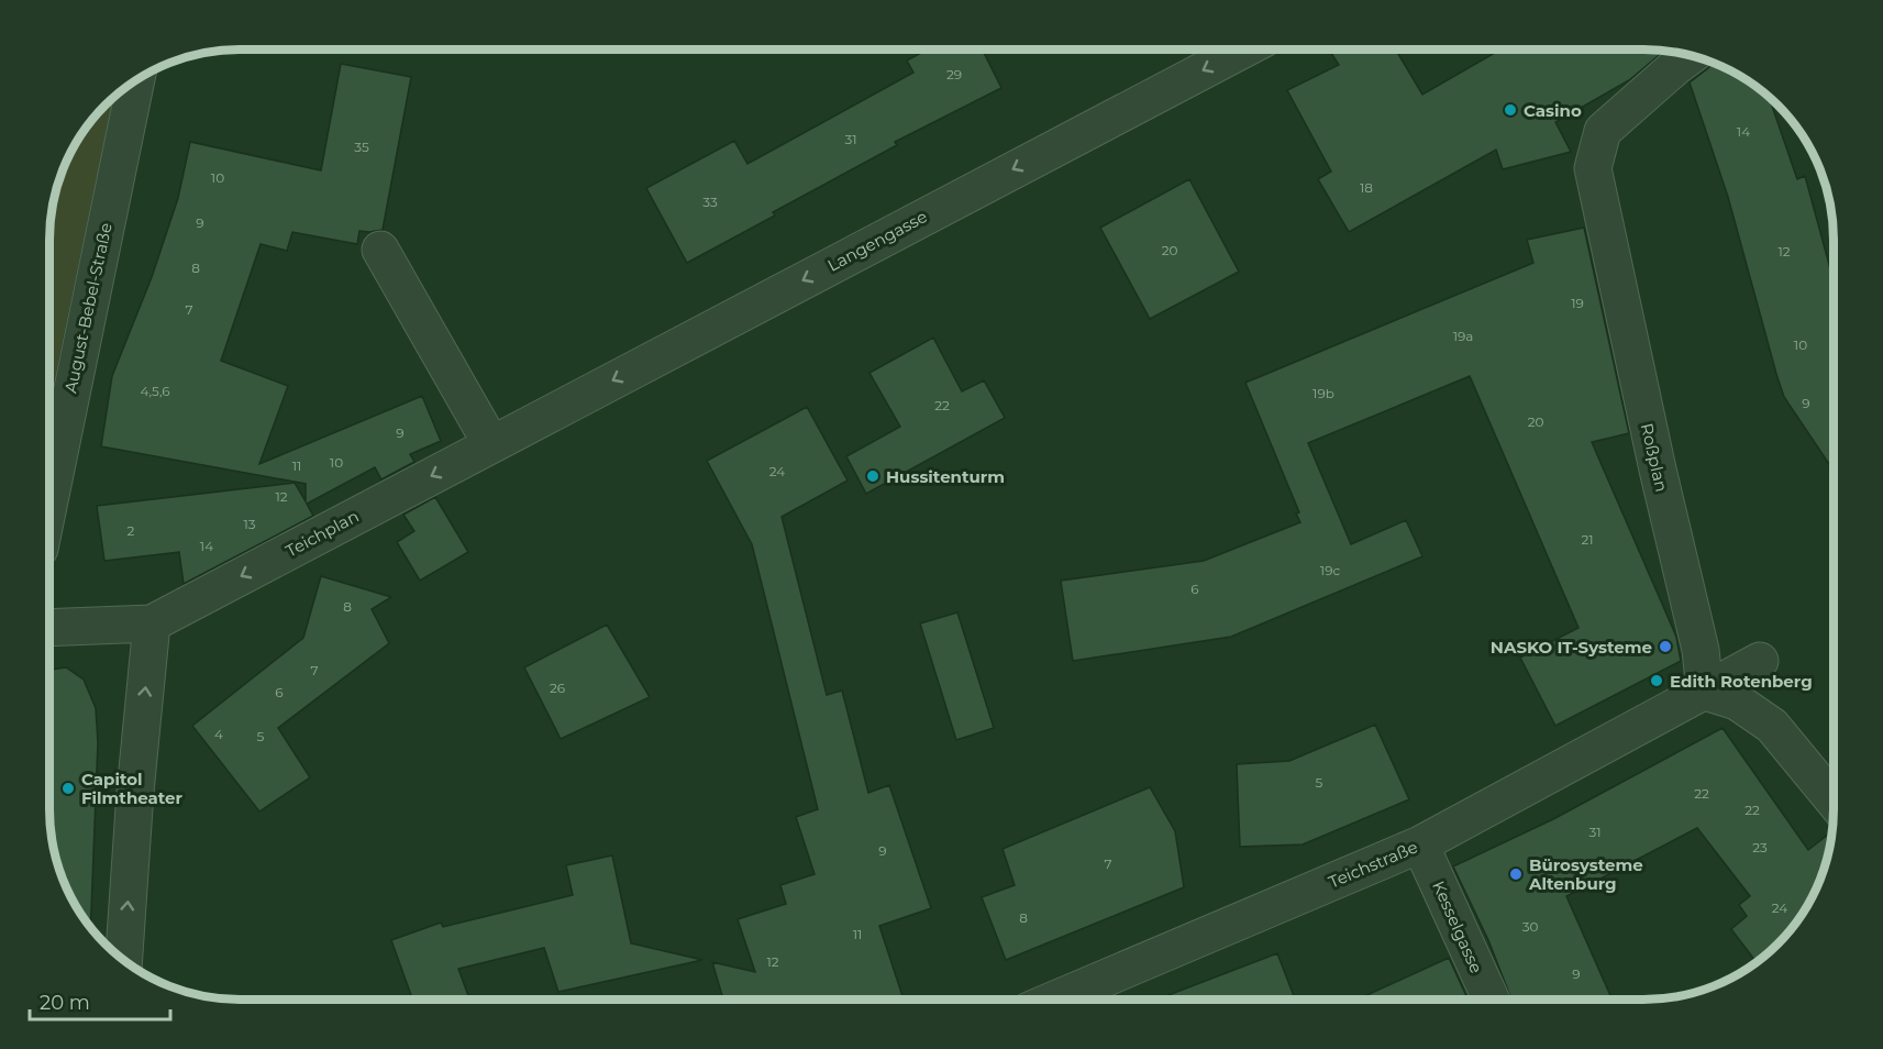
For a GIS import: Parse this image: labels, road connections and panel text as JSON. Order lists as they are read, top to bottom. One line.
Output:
{"streets":{"street":["Langengasse","August-Bebel-Straße","Roßplan","Teichplan","Teichstraße","Kesselgasse"]},"crossings":[["Langengasse","Teichplan"],["Roßplan","Teichstraße"],["Teichstraße","Kesselgasse"]],"one_way":["Langengasse","Teichplan"],"places":["Casino","Hussitenturm","NASKO IT-Systeme","Edith Rotenberg","Capitol Filmtheater","Bürosysteme Altenburg"],"house_numbers":["29","14","31","35","10","18","33","9","20","12","8","19","7","19a","10","4,5,6","19b","9","22","20","9","10","11","24","12","13","2","21","14","19c","6","8","7","26","6","4","5","5","22","22","31","23","9","7","24","8","30","11","12","9"],"scale_bar":"20 m"}
